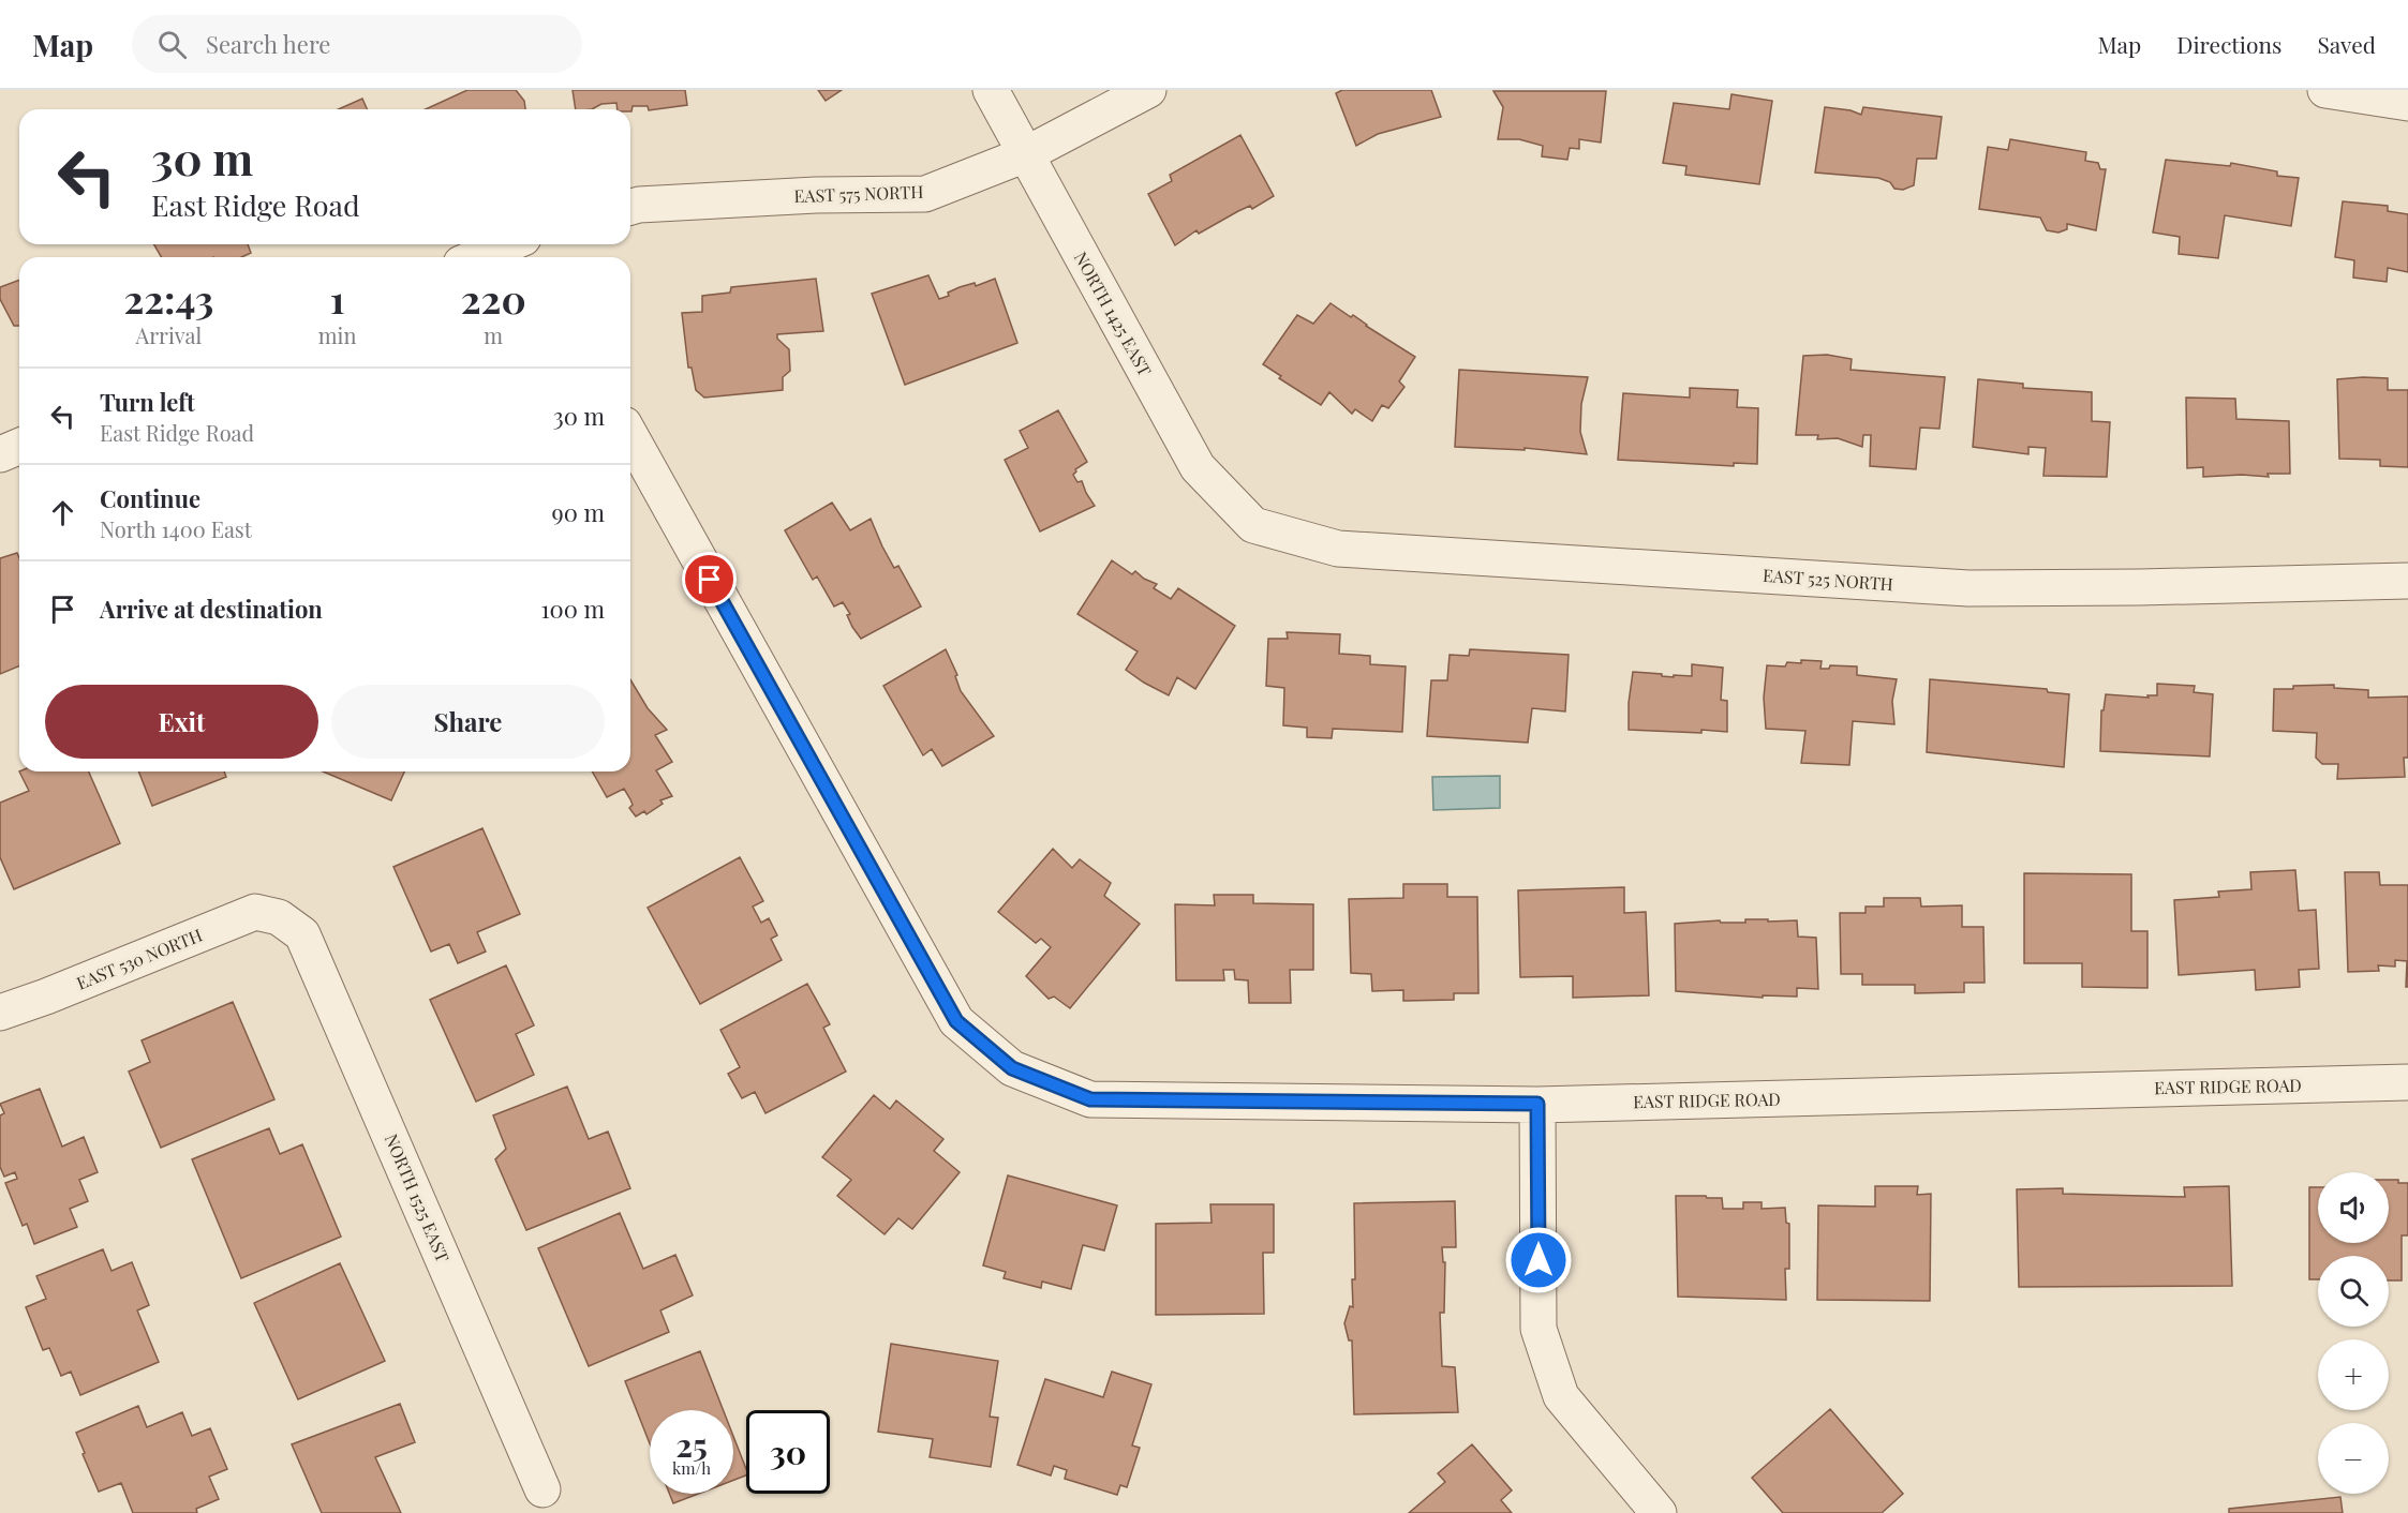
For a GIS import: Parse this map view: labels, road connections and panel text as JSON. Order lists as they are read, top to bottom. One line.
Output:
{"streets":{"street":["EAST 575 NORTH","NORTH 1425 EAST","EAST 525 NORTH","EAST 530 NORTH","EAST RIDGE ROAD","NORTH 1525 EAST"]},"crossings":[["EAST 575 NORTH","NORTH 1425 EAST"],["NORTH 1425 EAST","EAST 525 NORTH"],["EAST 530 NORTH","NORTH 1525 EAST"]],"page":{"header":"Map","search":"Search here","nav":["Map","Directions","Saved"],"turn":["30 m","East Ridge Road"],"eta":["22:43","Arrival","1","min","220","m"],"list":[{"name":"Turn left","note":"East Ridge Road","value":"30 m"},{"name":"Continue","note":"North 1400 East","value":"90 m"},{"name":"Arrive at destination","value":"100 m"}],"buttons":["Exit","Share"],"map_buttons":["+","−"],"speed":"25 km/h","limit":"30"}}
